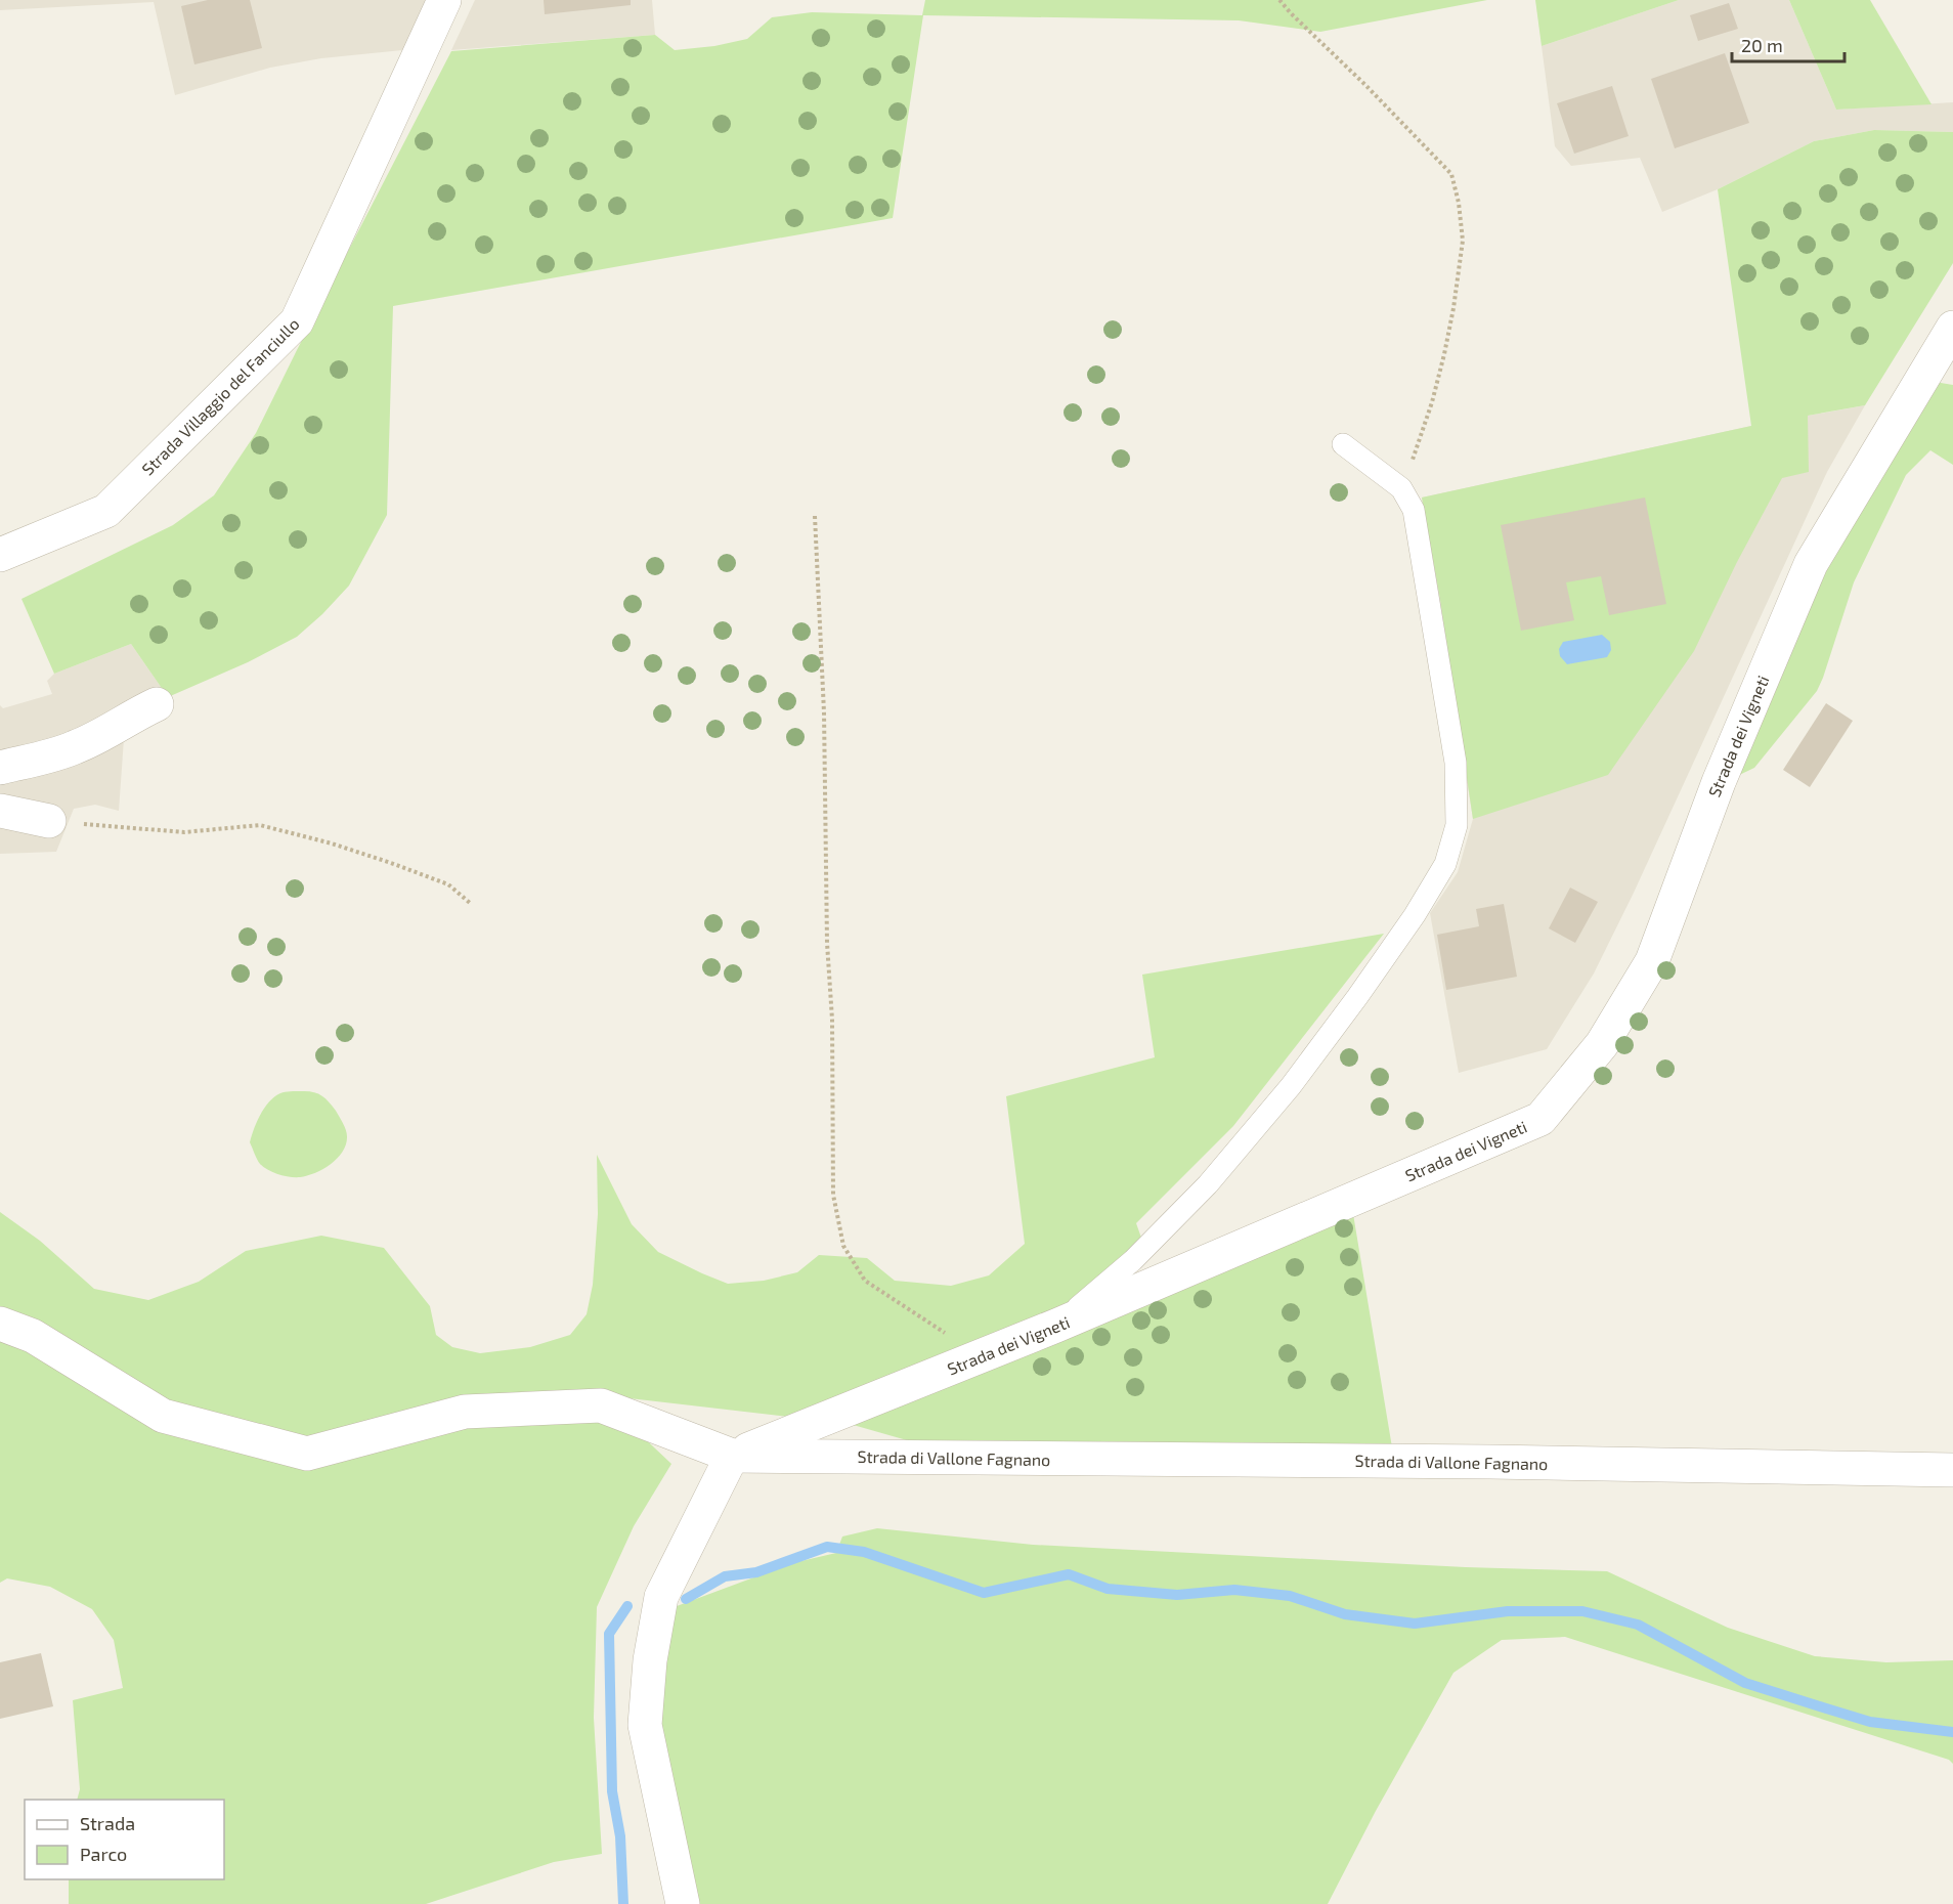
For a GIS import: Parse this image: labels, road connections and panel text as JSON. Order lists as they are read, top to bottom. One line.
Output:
{"streets":{"street":["Strada Villaggio del Fanciullo","Strada dei Vigneti","Strada di Vallone Fagnano"]},"crossings":[["Strada dei Vigneti","Strada di Vallone Fagnano"]],"legend":["Strada","Parco"],"scale_bar":"20 m"}
